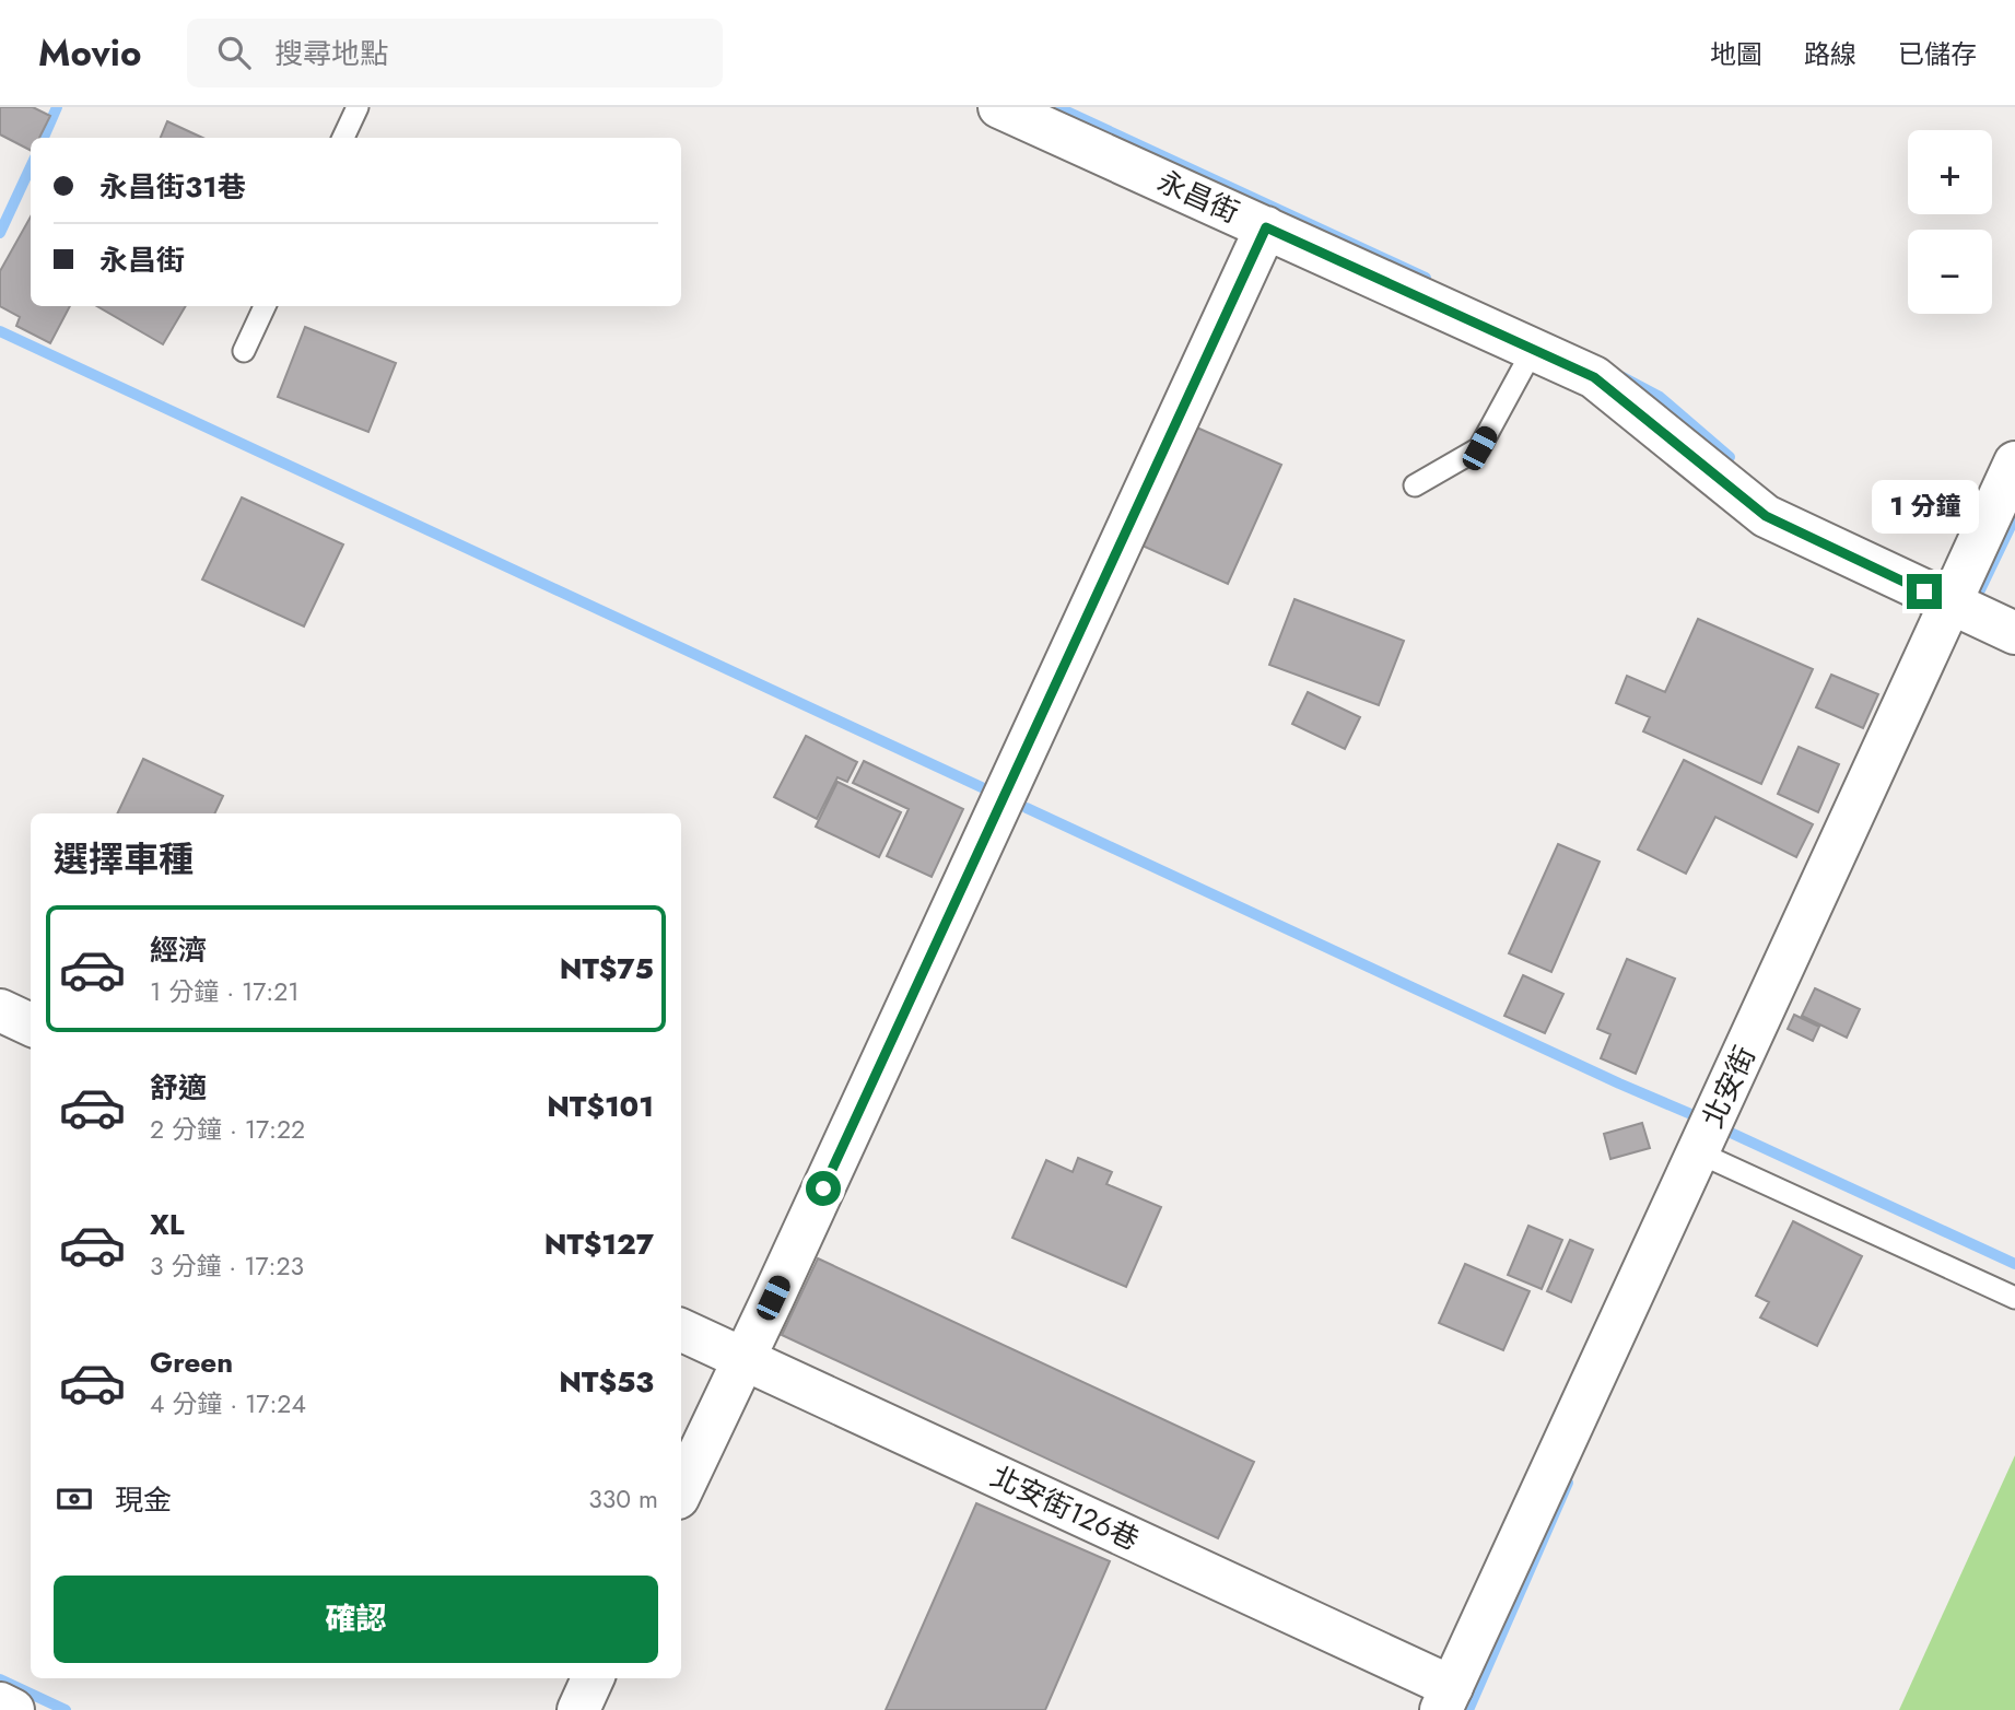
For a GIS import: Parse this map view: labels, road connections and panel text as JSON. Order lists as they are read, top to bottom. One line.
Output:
{"streets":{"street":["永昌街","北安街","北安街126巷"]},"crossings":[["永昌街","北安街"],["北安街","北安街126巷"]],"page":{"header":"Movio","search":"搜尋地點","nav":["地圖","路線","已儲存"],"map_buttons":["+","−"],"banner":["永昌街31巷","永昌街"],"bubble":"1 分鐘","heading":"選擇車種","list":[{"name":"經濟","note":"1 分鐘 · 17:21","value":"NT$75"},{"name":"舒適","note":"2 分鐘 · 17:22","value":"NT$101"},{"name":"XL","note":"3 分鐘 · 17:23","value":"NT$127"},{"name":"Green","note":"4 分鐘 · 17:24","value":"NT$53"}],"pay":["現金","330 m"],"buttons":"確認"}}
